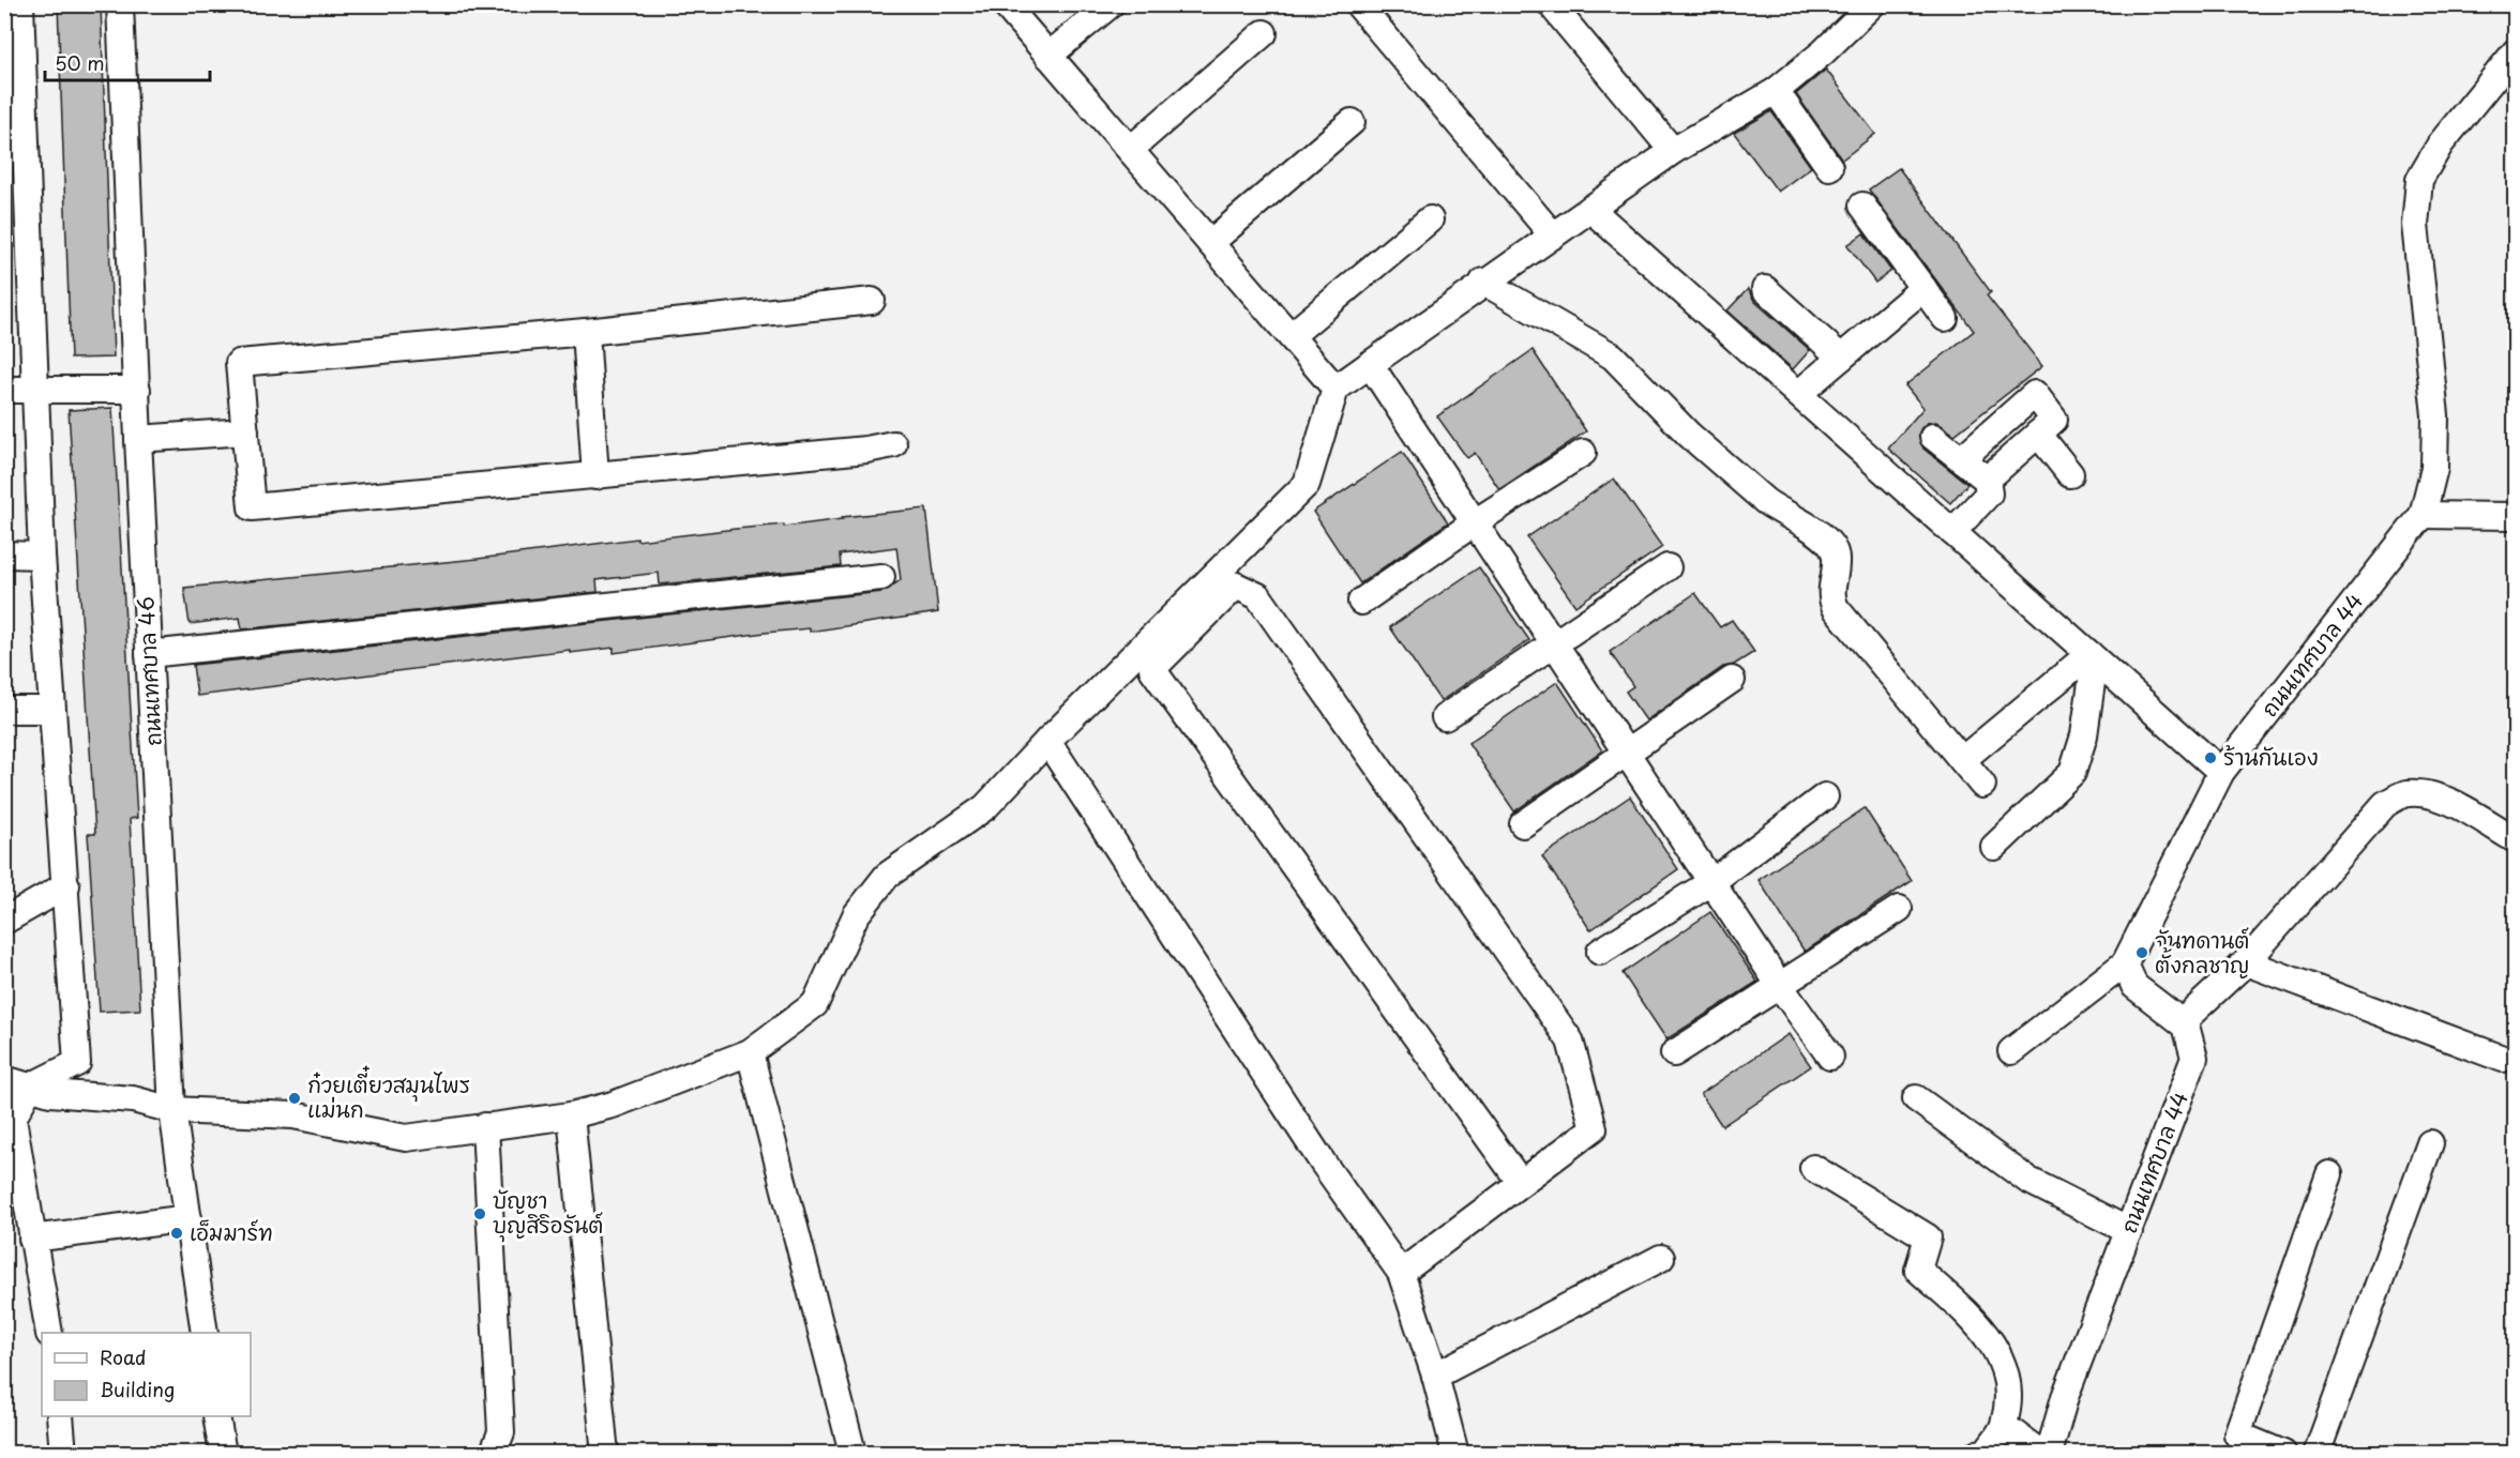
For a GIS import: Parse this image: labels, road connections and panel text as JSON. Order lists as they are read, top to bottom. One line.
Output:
{"streets":{"street":["ถนนเทศบาล 44","ถนนเทศบาล 46"]},"places":["ร้านกันเอง","จันทดานต์ ตั้งกลชาญ","ก๋วยเตี๋ยวสมุนไพร แม่นก","บัญชา บุญสิริอรันต์","เอ็มมาร์ท"],"legend":["Road","Building"],"scale_bar":"50 m"}
